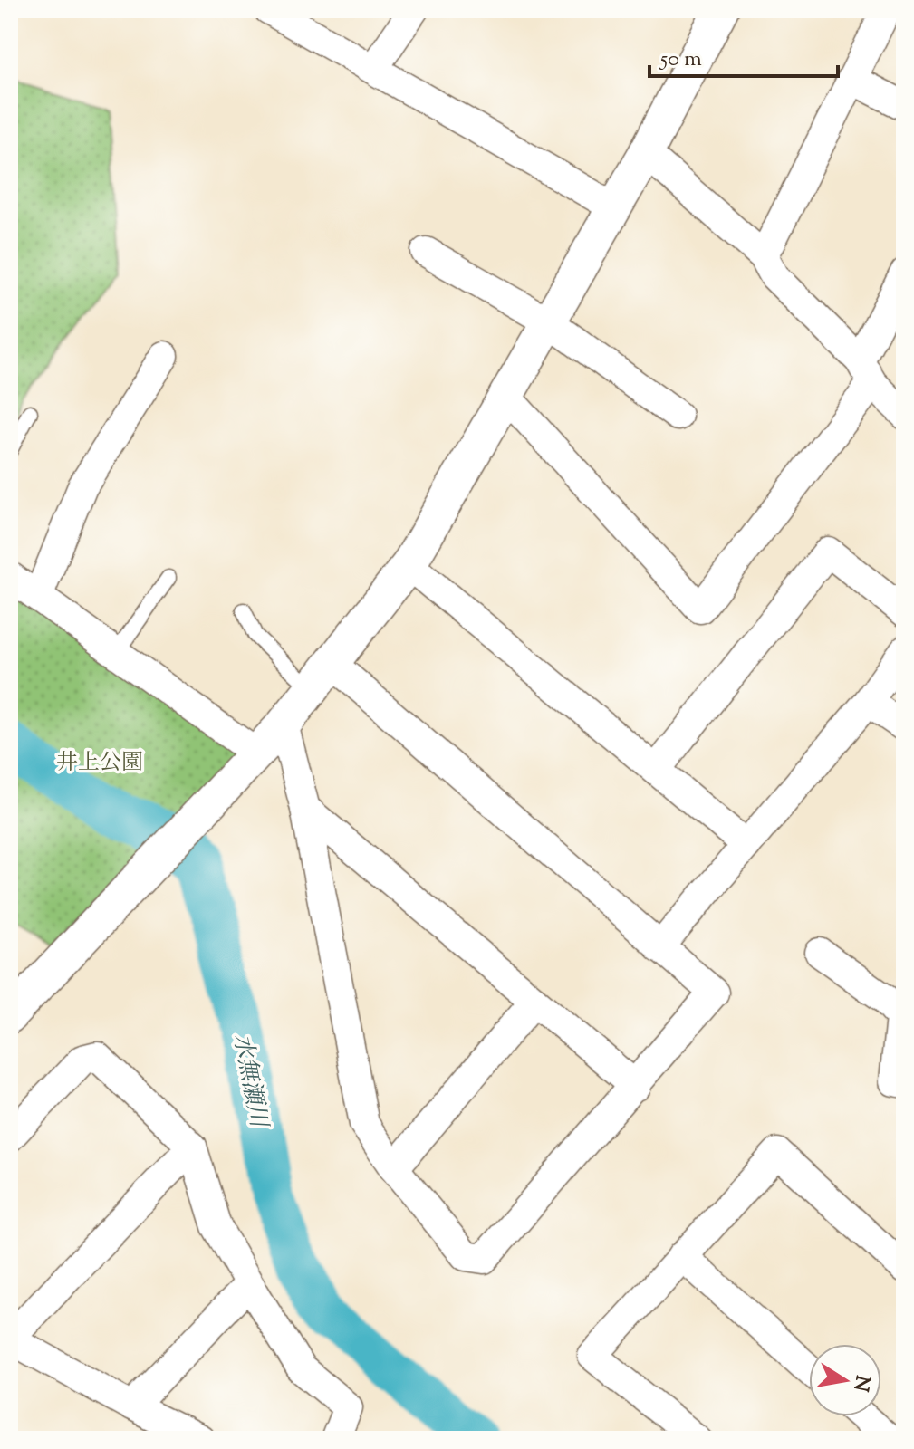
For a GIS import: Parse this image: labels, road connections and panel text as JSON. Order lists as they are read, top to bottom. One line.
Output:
{"water":["水無瀬川"],"parks":["井上公園"],"scale_bar":"50 m","north":"right"}
